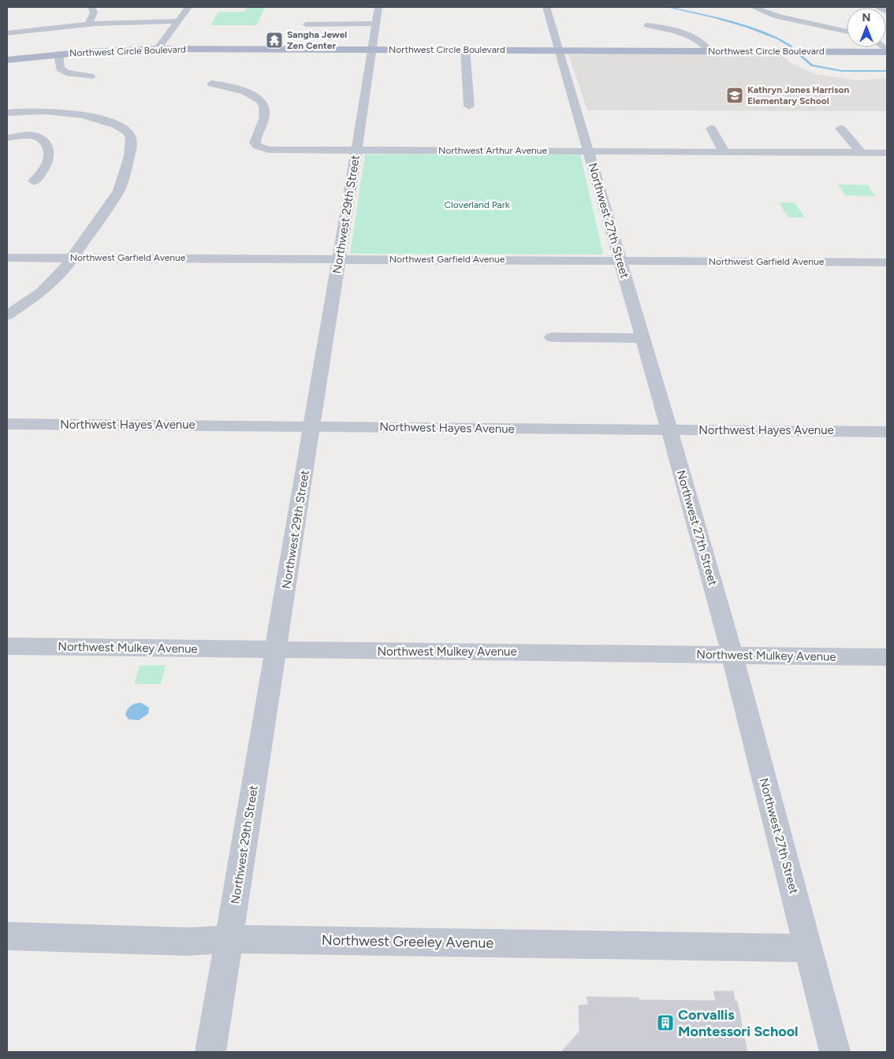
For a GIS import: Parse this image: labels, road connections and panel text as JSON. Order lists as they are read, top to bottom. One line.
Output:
{"streets":{"main road":["Northwest Circle Boulevard"],"street":["Northwest Arthur Avenue","Northwest 29th Street","Northwest 27th Street","Northwest Garfield Avenue","Northwest Hayes Avenue","Northwest Mulkey Avenue","Northwest Greeley Avenue"]},"crossings":[["Northwest Circle Boulevard","Northwest 29th Street"],["Northwest Circle Boulevard","Northwest 27th Street"],["Northwest Arthur Avenue","Northwest 29th Street"],["Northwest Arthur Avenue","Northwest 27th Street"],["Northwest 29th Street","Northwest Garfield Avenue"],["Northwest 29th Street","Northwest Hayes Avenue"],["Northwest 29th Street","Northwest Mulkey Avenue"],["Northwest 29th Street","Northwest Greeley Avenue"],["Northwest 27th Street","Northwest Garfield Avenue"],["Northwest 27th Street","Northwest Hayes Avenue"],["Northwest 27th Street","Northwest Mulkey Avenue"],["Northwest 27th Street","Northwest Greeley Avenue"]],"parks":["Cloverland Park"],"places":{"temple":["Sangha Jewel Zen Center"],"school or university":["Kathryn Jones Harrison Elementary School"],"building":["Corvallis Montessori School"]},"north":"top"}
